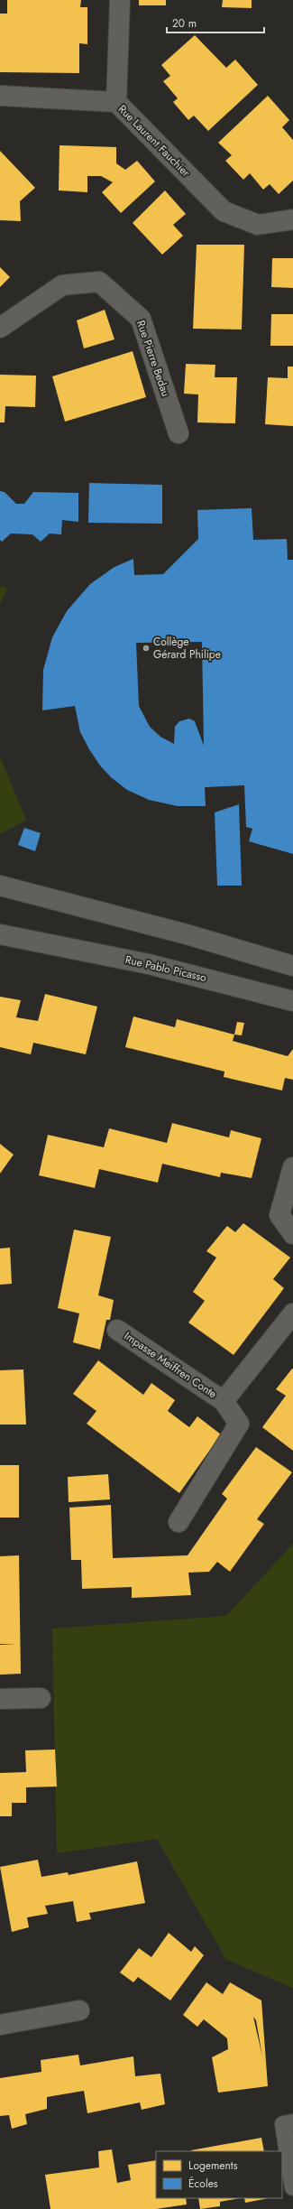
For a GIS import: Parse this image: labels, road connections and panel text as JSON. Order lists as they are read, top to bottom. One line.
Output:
{"streets":{"street":["Rue Laurent Fauchier","Rue Pierre Bedau","Rue Pablo Picasso","Impasse Meiffren Conte"]},"places":["Collège Gérard Philipe"],"legend":["Logements","Écoles"],"scale_bar":"20 m"}
